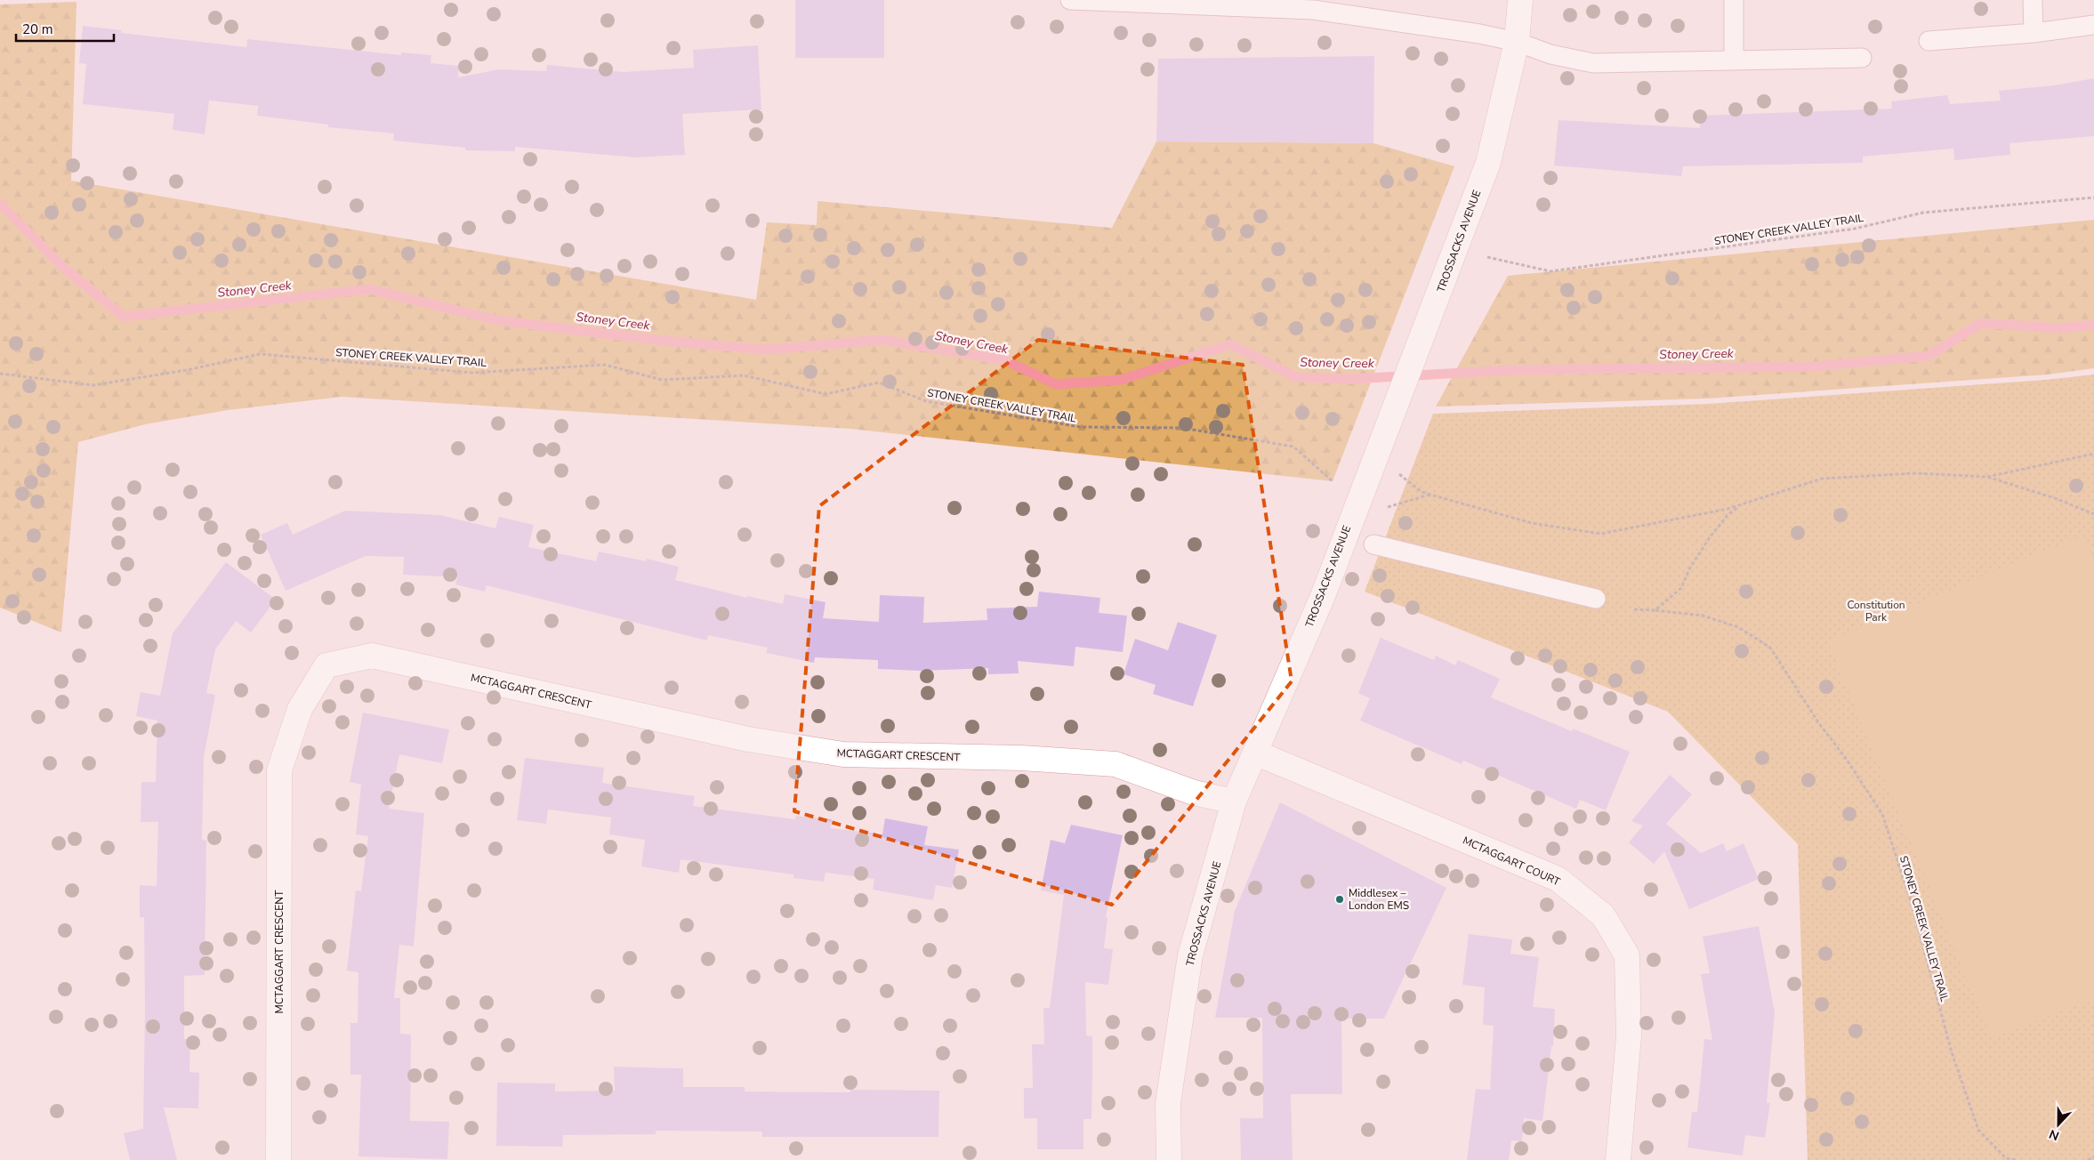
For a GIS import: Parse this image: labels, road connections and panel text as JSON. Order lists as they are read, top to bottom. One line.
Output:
{"streets":{"street":["TROSSACKS AVENUE","MCTAGGART CRESCENT","MCTAGGART COURT"],"path":["STONEY CREEK VALLEY TRAIL"]},"crossings":[["TROSSACKS AVENUE","MCTAGGART CRESCENT"],["TROSSACKS AVENUE","MCTAGGART COURT"]],"water":["Stoney Creek"],"parks":["Constitution Park"],"places":["Middlesex – London EMS"],"scale_bar":"20 m","north":"bottom"}
